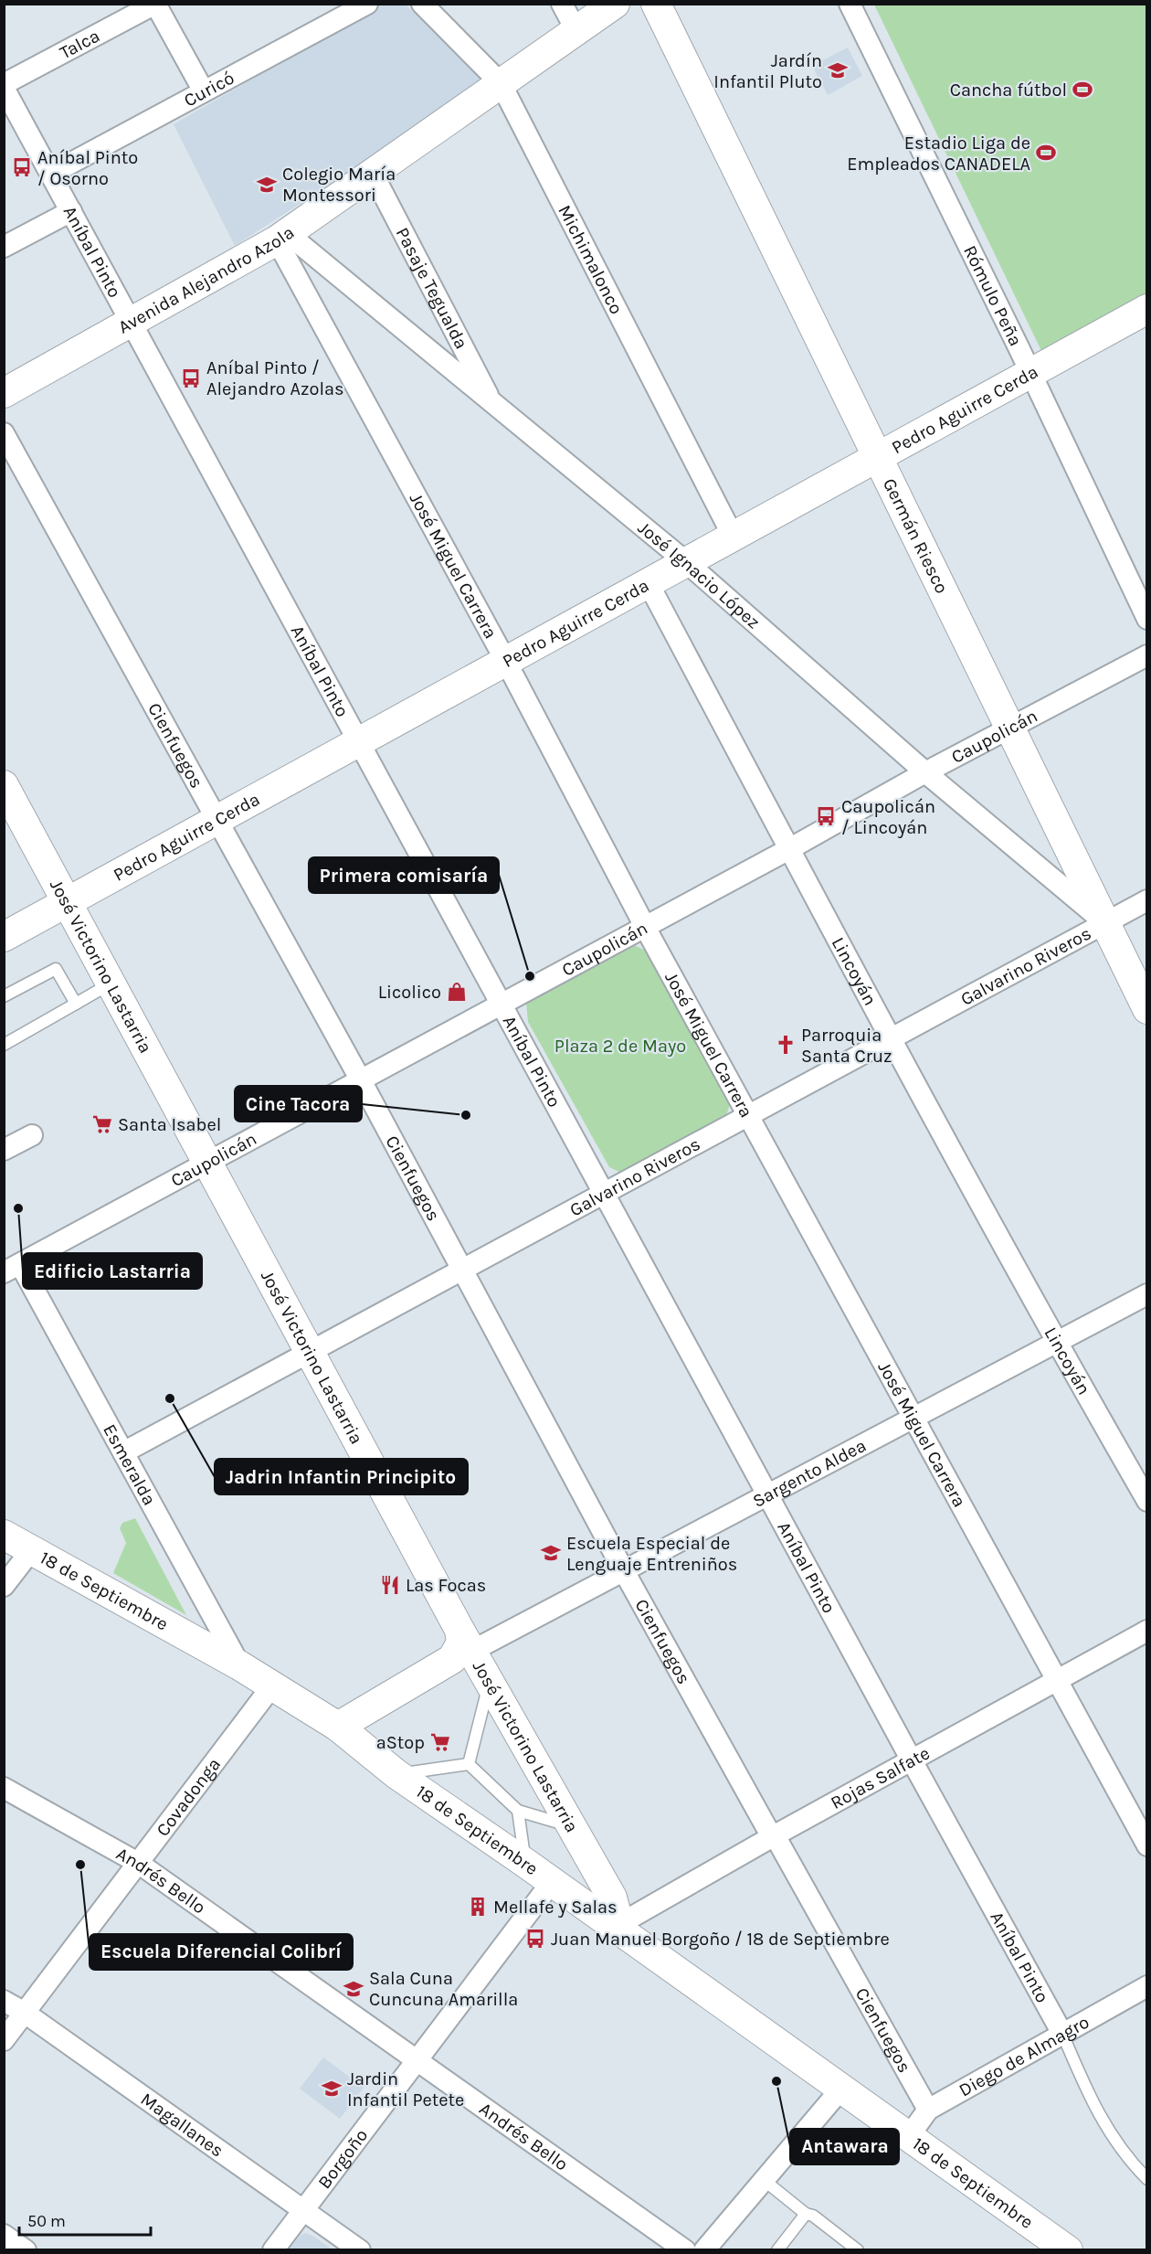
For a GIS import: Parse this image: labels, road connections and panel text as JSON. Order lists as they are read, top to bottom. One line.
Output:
{"streets":{"main road":["Avenida Alejandro Azola","Pedro Aguirre Cerda","Germán Riesco","José Victorino Lastarria","18 de Septiembre"],"street":["Talca","Curicó","Aníbal Pinto","Michimalonco","Pasaje Tegualda","Rómulo Peña","José Miguel Carrera","José Ignacio López","Caupolicán","Cienfuegos","Galvarino Riveros","Lincoyán","Esmeralda","Sargento Aldea","Rojas Salfate","Covadonga","Andrés Bello","Diego de Almagro","Magallanes","Borgoño"]},"crossings":[["Talca","Aníbal Pinto"],["Curicó","Aníbal Pinto"],["Aníbal Pinto","Avenida Alejandro Azola"],["Aníbal Pinto","Pedro Aguirre Cerda"],["Aníbal Pinto","Caupolicán"],["Aníbal Pinto","Galvarino Riveros"],["Aníbal Pinto","Sargento Aldea"],["Aníbal Pinto","Rojas Salfate"],["Aníbal Pinto","Diego de Almagro"],["Michimalonco","Avenida Alejandro Azola"],["Michimalonco","Pedro Aguirre Cerda"],["Avenida Alejandro Azola","Pasaje Tegualda"],["Avenida Alejandro Azola","José Miguel Carrera"],["Avenida Alejandro Azola","José Ignacio López"],["Pasaje Tegualda","José Ignacio López"],["Rómulo Peña","Pedro Aguirre Cerda"],["Pedro Aguirre Cerda","Germán Riesco"],["Pedro Aguirre Cerda","José Miguel Carrera"],["Pedro Aguirre Cerda","José Ignacio López"],["Pedro Aguirre Cerda","Cienfuegos"],["Pedro Aguirre Cerda","José Victorino Lastarria"],["Pedro Aguirre Cerda","Lincoyán"],["Germán Riesco","José Ignacio López"],["Germán Riesco","Caupolicán"],["Germán Riesco","Galvarino Riveros"],["José Miguel Carrera","José Ignacio López"],["José Miguel Carrera","Caupolicán"],["José Miguel Carrera","Galvarino Riveros"],["José Miguel Carrera","Sargento Aldea"],["José Miguel Carrera","Rojas Salfate"],["José Ignacio López","Caupolicán"],["José Ignacio López","Galvarino Riveros"],["Caupolicán","Cienfuegos"],["Caupolicán","José Victorino Lastarria"],["Caupolicán","Lincoyán"],["Caupolicán","Esmeralda"],["Cienfuegos","Galvarino Riveros"],["Cienfuegos","Sargento Aldea"],["Cienfuegos","Rojas Salfate"],["Cienfuegos","Diego de Almagro"],["José Victorino Lastarria","Galvarino Riveros"],["José Victorino Lastarria","Sargento Aldea"],["José Victorino Lastarria","18 de Septiembre"],["José Victorino Lastarria","Rojas Salfate"],["Galvarino Riveros","Lincoyán"],["Galvarino Riveros","Esmeralda"],["Lincoyán","Sargento Aldea"],["Esmeralda","18 de Septiembre"],["18 de Septiembre","Rojas Salfate"],["18 de Septiembre","Covadonga"],["18 de Septiembre","Diego de Almagro"],["18 de Septiembre","Borgoño"],["Covadonga","Andrés Bello"],["Covadonga","Magallanes"],["Andrés Bello","Borgoño"],["Magallanes","Borgoño"]],"parks":["Plaza 2 de Mayo"],"places":{"school or university":["Jardín Infantil Pluto","Colegio María Montessori","Escuela Especial de Lenguaje Entreniños","Sala Cuna Cuncuna Amarilla","Jardin Infantil Petete"],"sports":["Cancha fútbol","Estadio Liga de Empleados CANADELA"],"bus stop":["Aníbal Pinto / Osorno","Aníbal Pinto / Alejandro Azolas","Caupolicán / Lincoyán","Juan Manuel Borgoño / 18 de Septiembre"],"other":["Primera comisaría","Cine Tacora","Edificio Lastarria","Jadrin Infantin Principito","Escuela Diferencial Colibrí","Antawara"],"shop":["Licolico"],"church":["Parroquia Santa Cruz"],"supermarket":["Santa Isabel","aStop"],"restaurant":["Las Focas"],"building":["Mellafe y Salas"]},"scale_bar":"50 m"}
